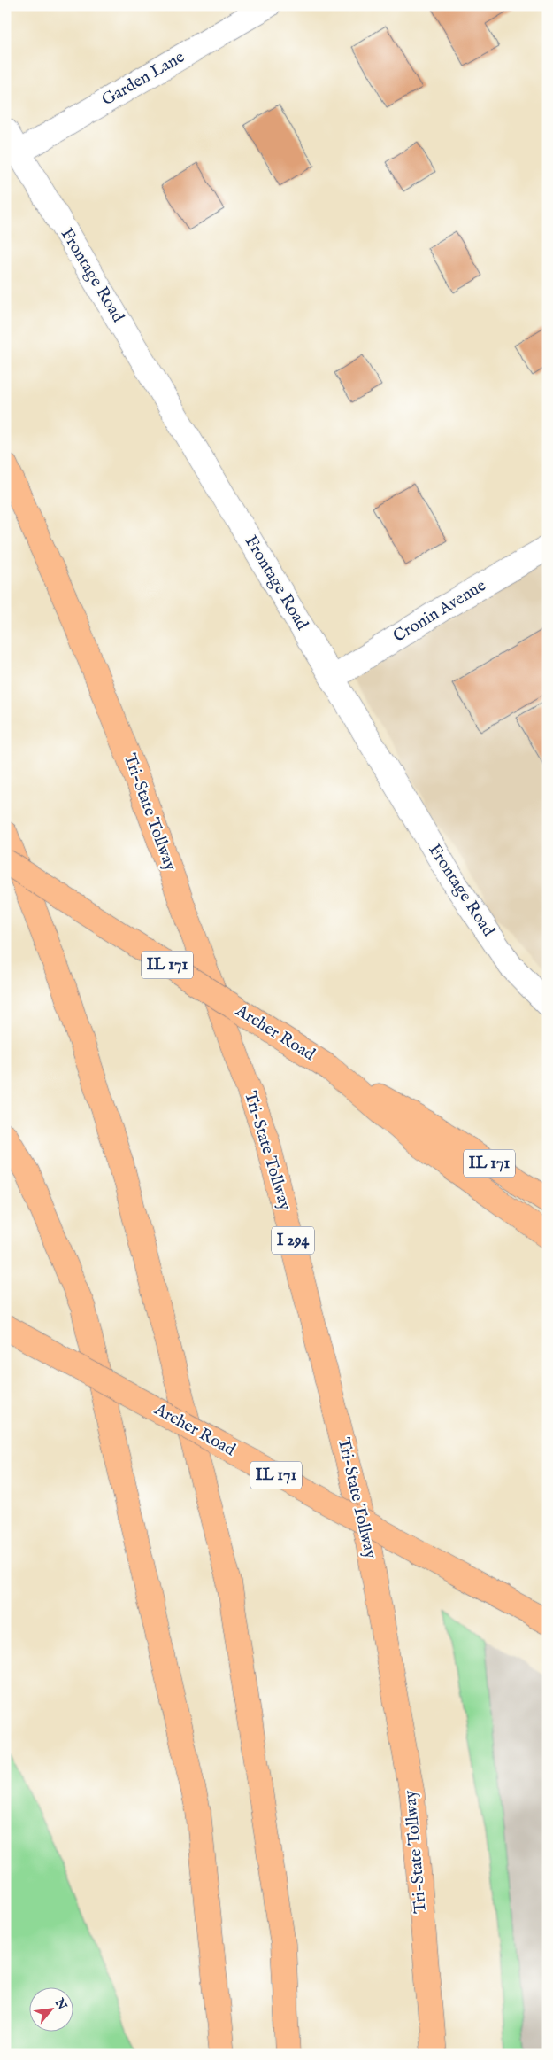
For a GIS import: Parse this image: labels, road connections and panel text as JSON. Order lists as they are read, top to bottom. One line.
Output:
{"streets":{"main road":["Tri-State Tollway","IL 171","Archer Road","I 294"],"street":["Garden Lane","Frontage Road","Cronin Avenue"]},"crossings":[["Garden Lane","Frontage Road"],["Frontage Road","Cronin Avenue"],["IL 171","Archer Road"]],"north":"top right"}
